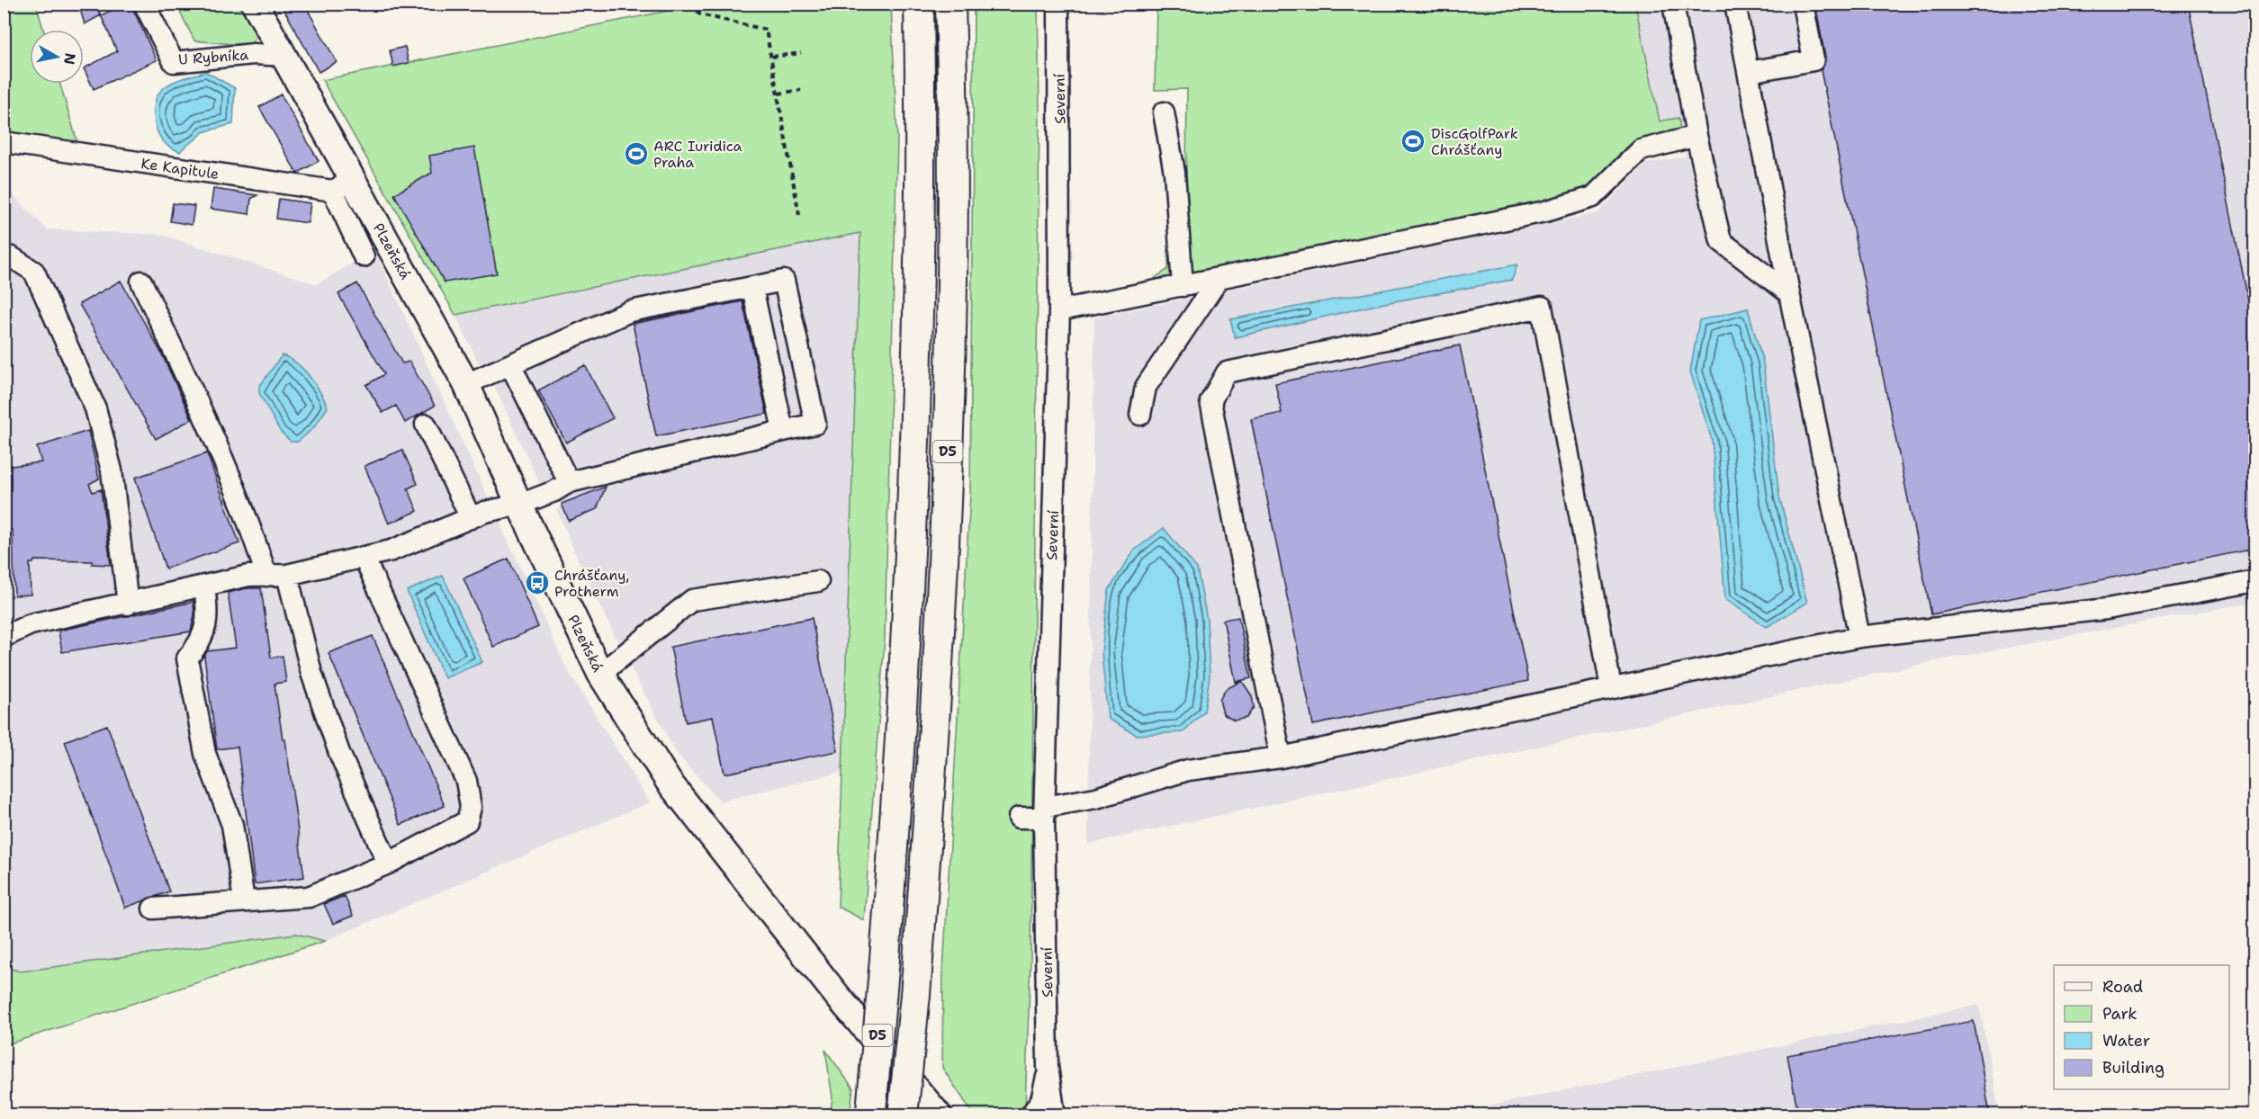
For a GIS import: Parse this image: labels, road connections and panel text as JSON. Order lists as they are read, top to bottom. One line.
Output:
{"streets":{"highway":["D5"],"main road":["Plzeňská"],"street":["U Rybníka","Severní","Ke Kapitule"]},"crossings":[["U Rybníka","Plzeňská"],["Ke Kapitule","Plzeňská"]],"places":{"sports":["DiscGolfPark Chrášťany","ARC Iuridica Praha"],"bus stop":["Chrášťany, Protherm"]},"legend":["Road","Park","Water","Building"],"north":"right"}
